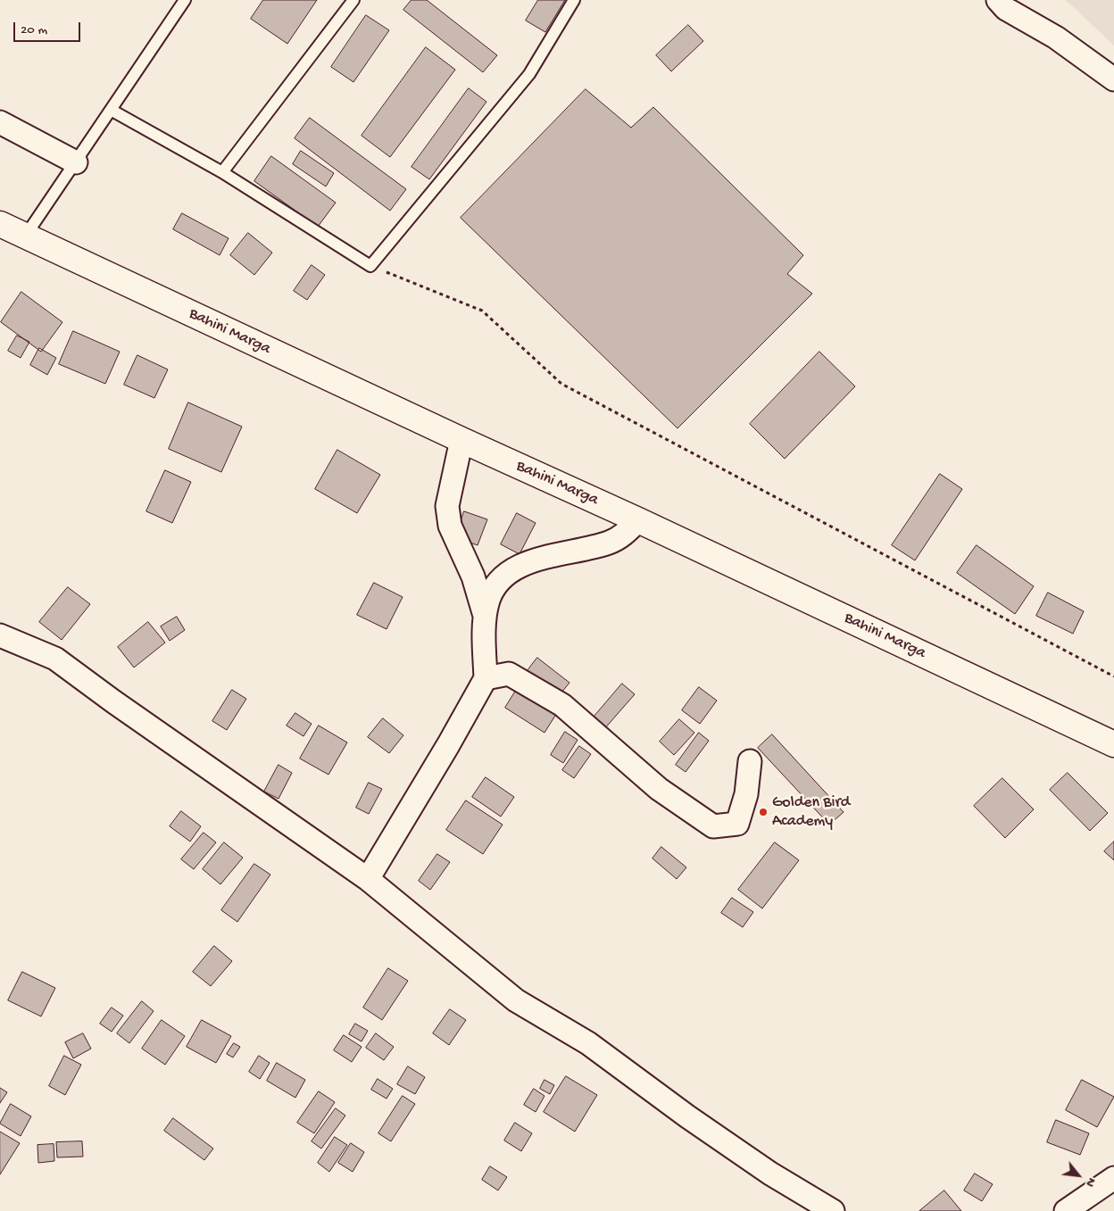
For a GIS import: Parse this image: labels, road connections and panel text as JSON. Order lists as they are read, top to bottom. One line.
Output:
{"streets":{"street":["Bahini Marga"]},"places":["Golden Bird Academy"],"scale_bar":"20 m","north":"bottom right"}
